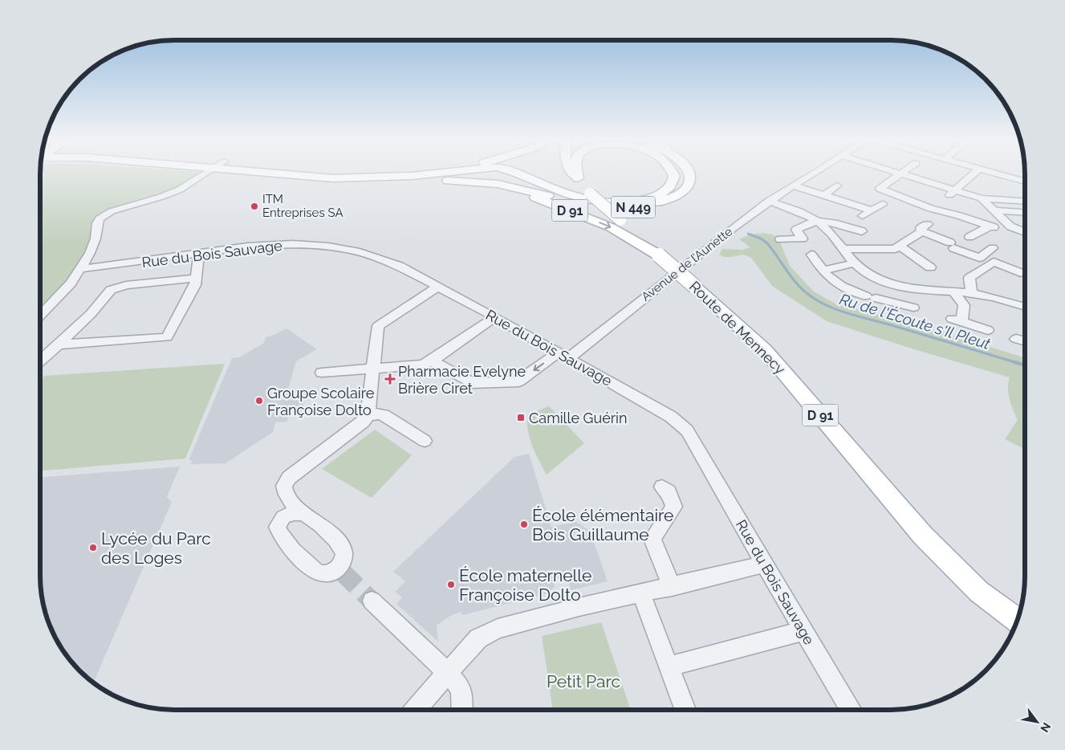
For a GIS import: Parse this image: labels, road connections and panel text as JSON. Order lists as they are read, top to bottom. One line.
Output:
{"streets":{"main road":["N 449","D 91","Route de Mennecy"],"street":["Rue du Bois Sauvage","Avenue de l’Aunette"]},"crossings":[["N 449","D 91"],["D 91","Route de Mennecy"],["Rue du Bois Sauvage","Avenue de l’Aunette"]],"water":["Ru de l'Écoute s'Il Pleut"],"parks":["Petit Parc"],"places":{"other":["ITM Entreprises SA","Groupe Scolaire Françoise Dolto","École élémentaire Bois Guillaume","Lycée du Parc des Loges","École maternelle Françoise Dolto"],"health":["Pharmacie Evelyne Brière Ciret"],"transit":["Camille Guérin"]},"north":"bottom right"}
